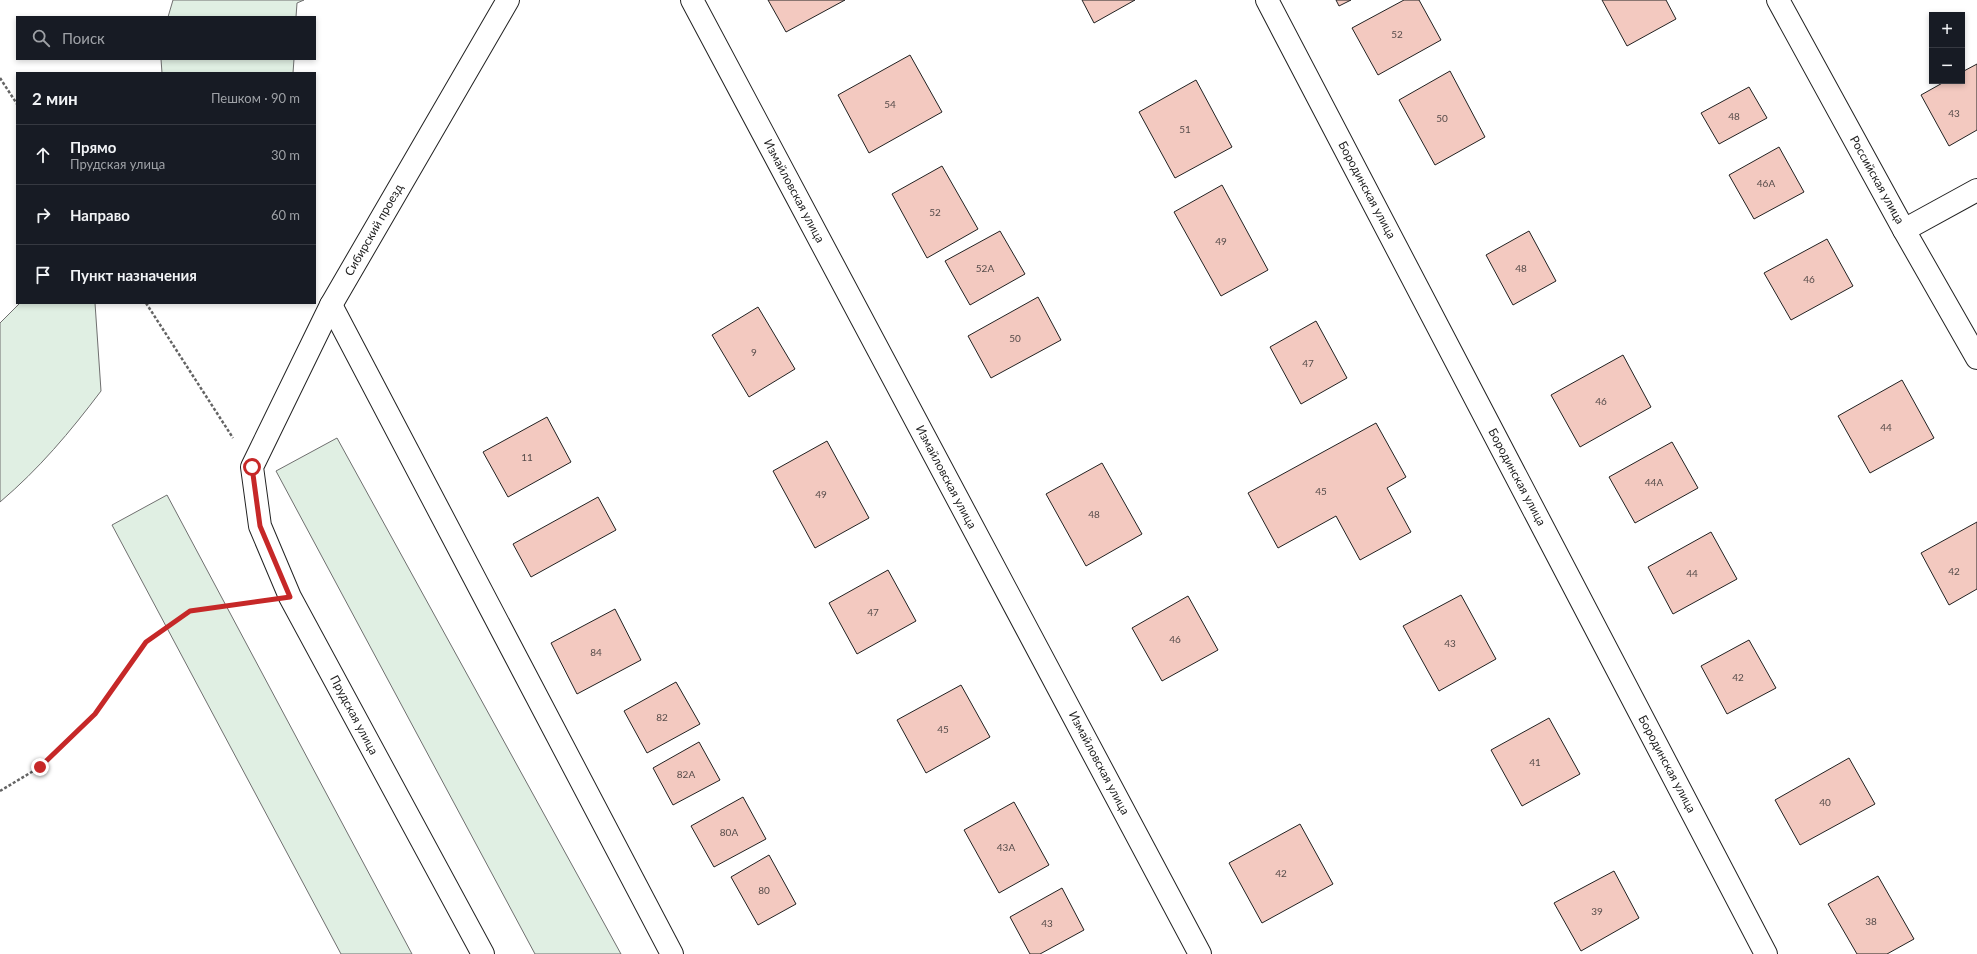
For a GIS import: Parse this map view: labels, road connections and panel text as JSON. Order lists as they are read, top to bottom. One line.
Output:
{"streets":{"street":["Российская улица","Бородинская улица","Измайловская улица","Сибирский проезд","Прудская улица"]},"crossings":[["Сибирский проезд","Прудская улица"]],"house_numbers":["52","54","43","48","50","51","46А","52","49","52А","48","46","50","9","47","46","44","11","44А","45","49","48","42","44","47","46","43","84","42","82","45","41","82А","40","80А","43А","42","80","39","38","43"],"page":{"map_buttons":["+","−"],"search":"Поиск","heading":["2 мин","Пешком · 90 m"],"list":[["Прямо","Прудская улица","30 m"],["Направо","60 m"],"Пункт назначения"]}}
